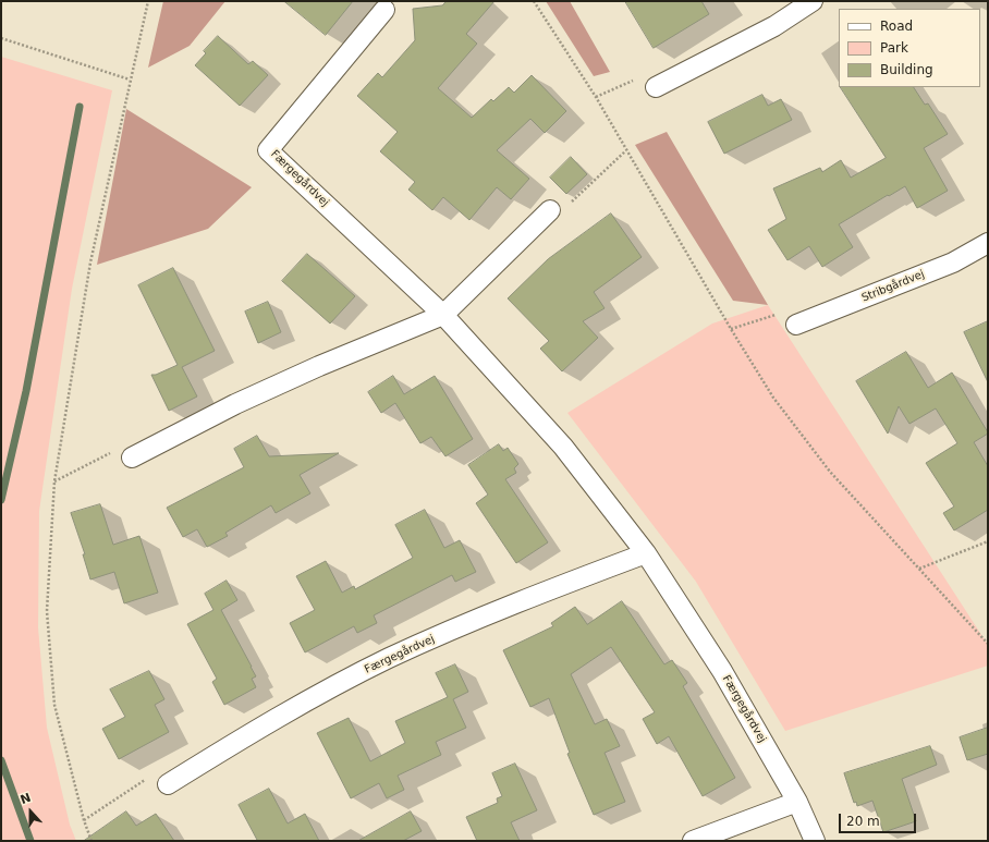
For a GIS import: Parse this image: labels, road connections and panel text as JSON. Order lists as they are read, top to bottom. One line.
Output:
{"streets":{"street":["Færgegårdvej","Stribgårdvej"]},"legend":["Road","Park","Building"],"scale_bar":"20 m","north":"top"}
